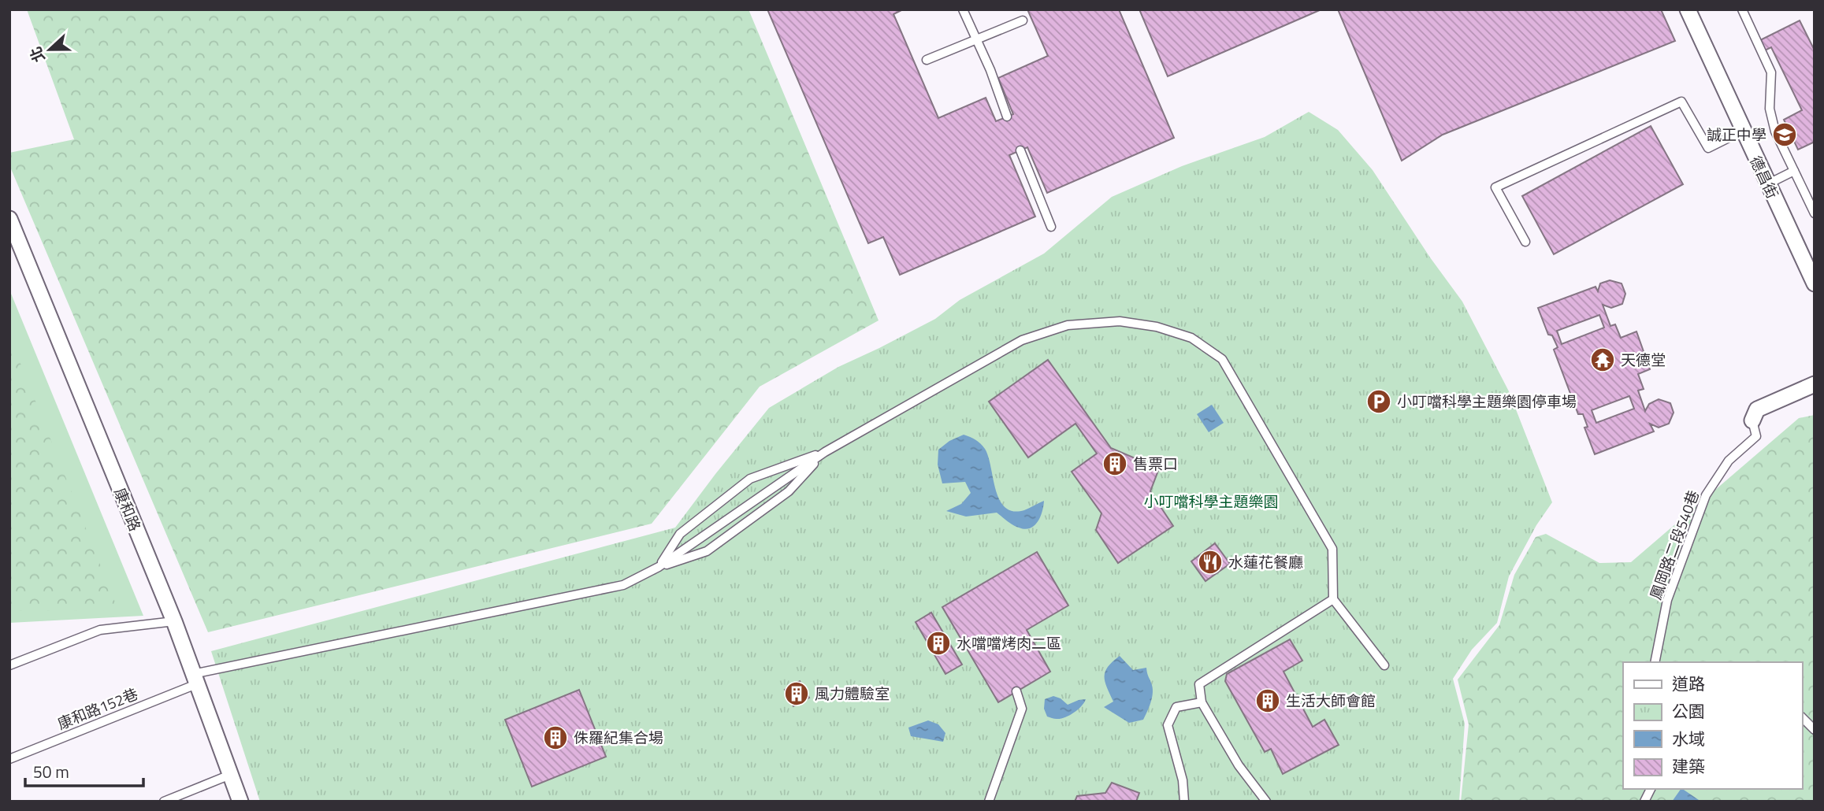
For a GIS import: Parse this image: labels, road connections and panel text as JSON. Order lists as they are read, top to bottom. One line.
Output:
{"streets":{"street":["德昌街","康和路"],"lane":["鳳岡路二段540巷","康和路152巷"]},"crossings":[["康和路","康和路152巷"]],"parks":["小叮噹科學主題樂園"],"places":{"school or university":["誠正中學"],"temple":["天德堂"],"parking":["小叮噹科學主題樂園停車場"],"building":["售票口","水噹噹烤肉二區","風力體驗室","生活大師會館","侏羅紀集合場"],"restaurant":["水蓮花餐廳"]},"legend":["道路","公園","水域","建築"],"scale_bar":"50 m","north":"left"}
